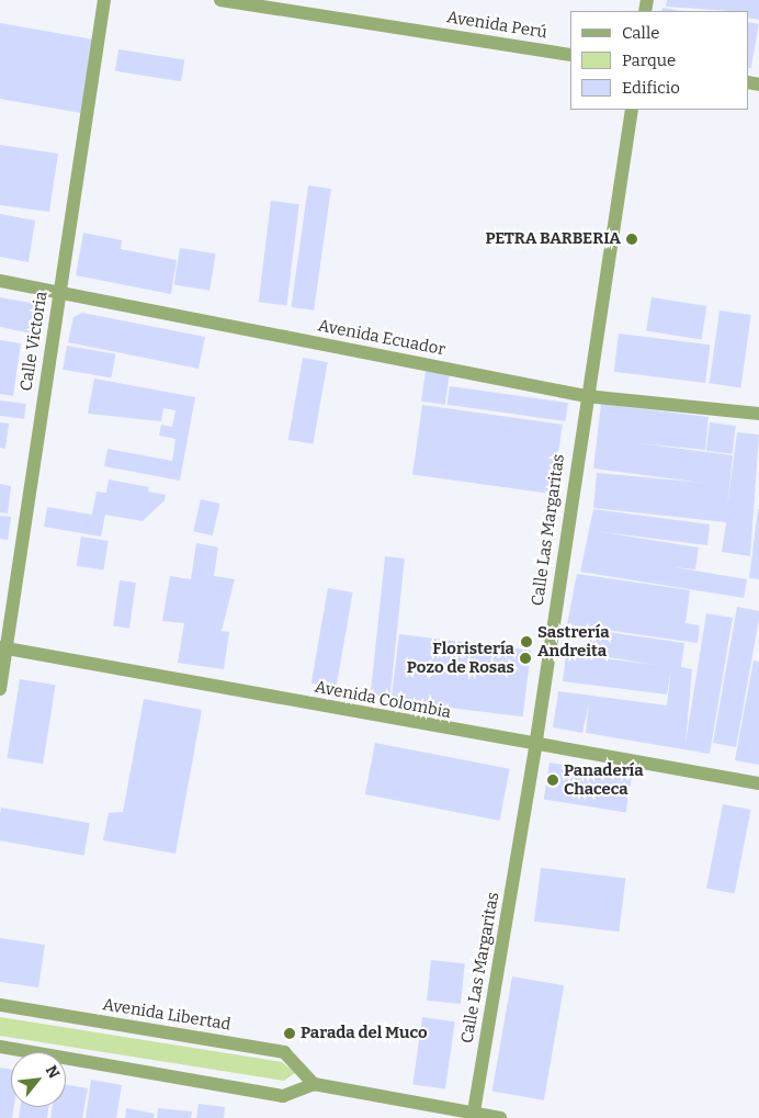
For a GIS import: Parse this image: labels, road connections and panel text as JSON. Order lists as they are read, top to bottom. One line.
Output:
{"streets":{"street":["Avenida Perú","Avenida Ecuador","Calle Victoria","Calle Las Margaritas","Avenida Colombia","Avenida Libertad"]},"crossings":[["Avenida Ecuador","Calle Victoria"],["Avenida Ecuador","Calle Las Margaritas"],["Calle Victoria","Avenida Colombia"],["Calle Las Margaritas","Avenida Colombia"]],"places":["PETRA BARBERIA","Sastrería Andreita","Floristería Pozo de Rosas","Panadería Chaceca","Parada del Muco"],"legend":["Calle","Parque","Edificio"],"north":"top right"}
